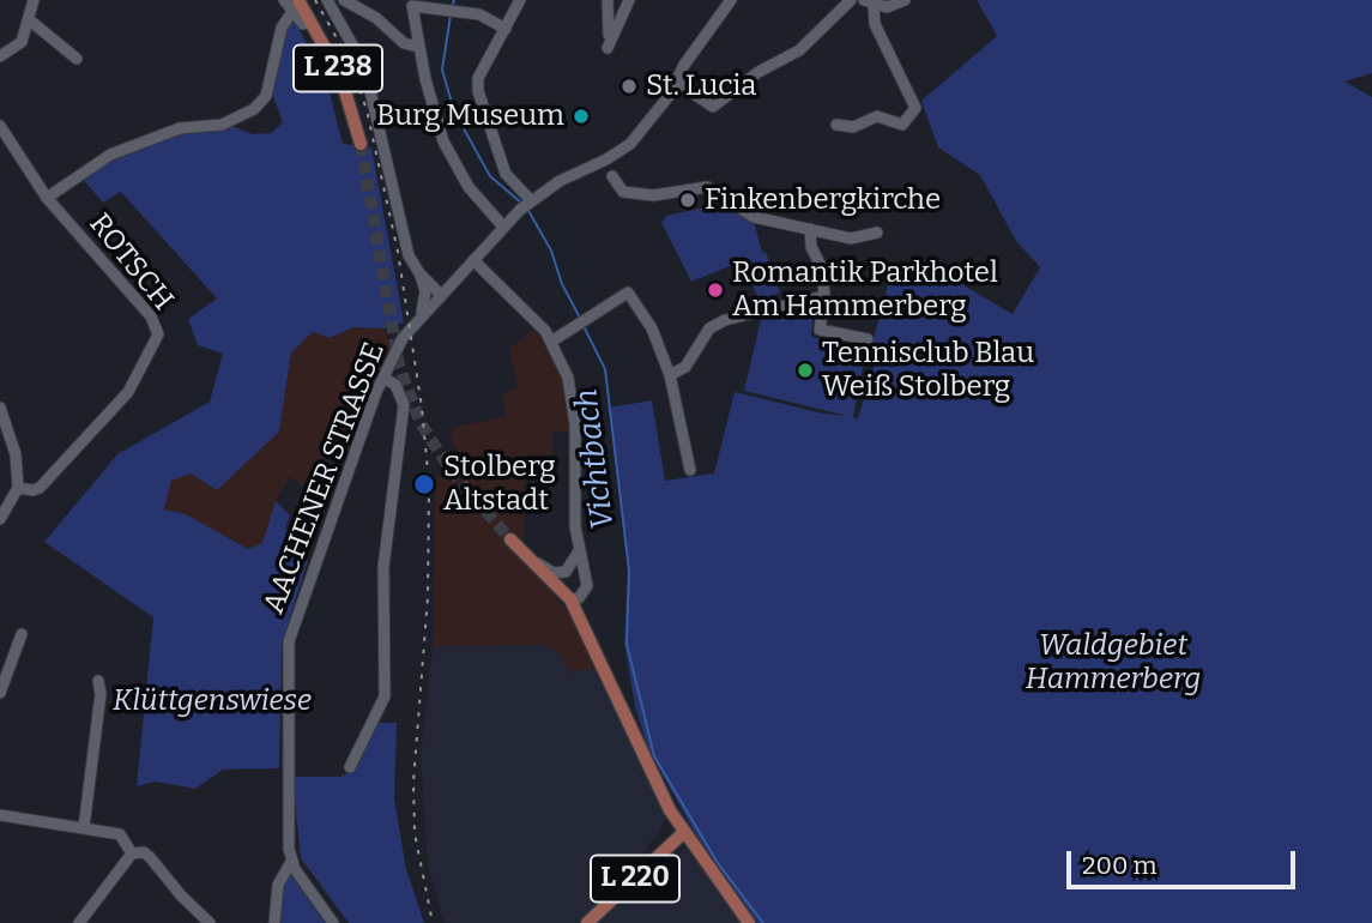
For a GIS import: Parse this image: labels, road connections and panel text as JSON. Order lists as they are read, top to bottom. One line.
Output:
{"streets":{"main road":["L 238","L 220"],"street":["ROTSCH","AACHENER STRASSE"]},"water":["Vichtbach"],"parks":["Waldgebiet Hammerberg","Klüttgenswiese"],"places":["St. Lucia","Burg Museum","Finkenbergkirche","Romantik Parkhotel Am Hammerberg","Tennisclub Blau Weiß Stolberg","Stolberg Altstadt"],"scale_bar":"200 m"}
